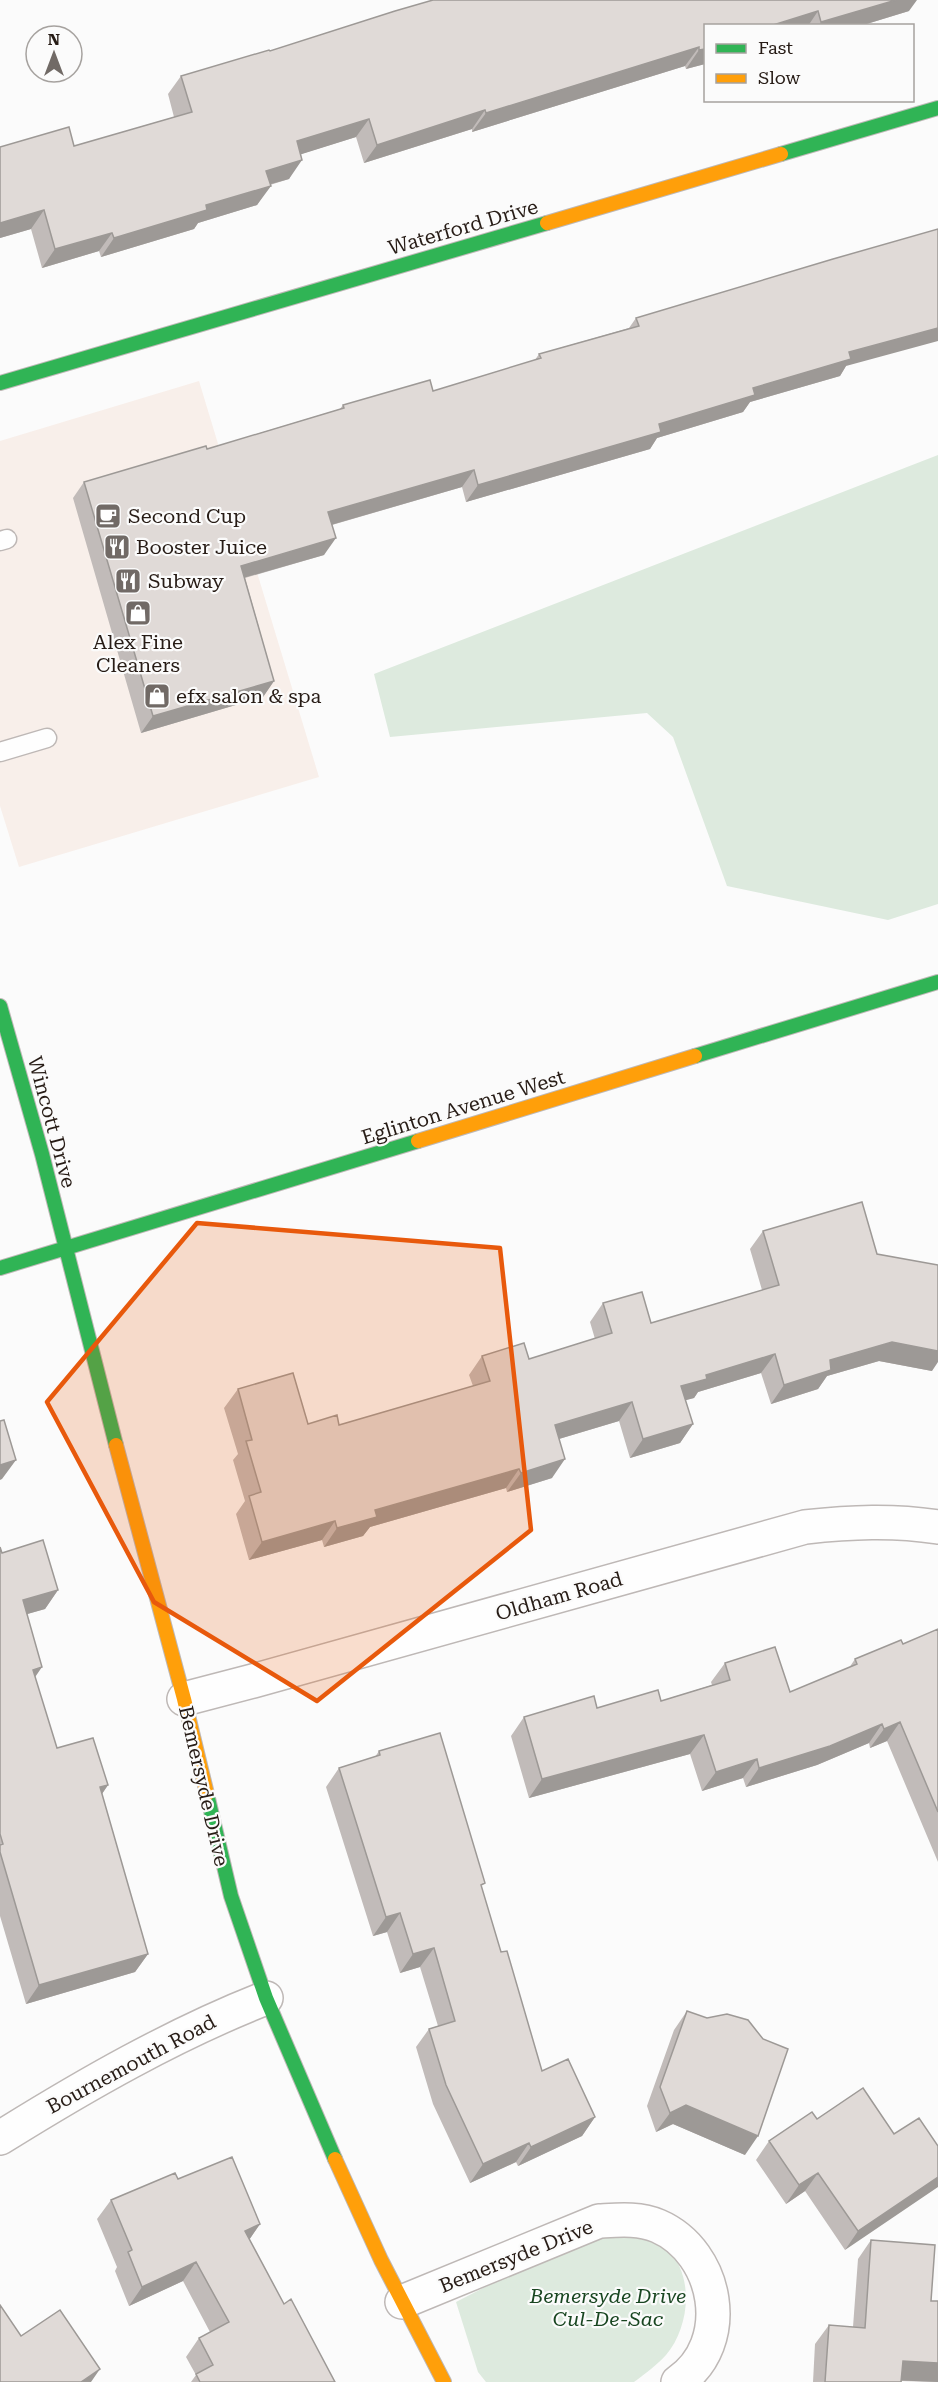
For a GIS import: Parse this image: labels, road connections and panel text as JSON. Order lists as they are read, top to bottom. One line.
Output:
{"streets":{"street":["Waterford Drive","Eglinton Avenue West","Wincott Drive","Oldham Road","Bemersyde Drive","Bournemouth Road"]},"crossings":[["Eglinton Avenue West","Wincott Drive"],["Eglinton Avenue West","Bemersyde Drive"],["Wincott Drive","Bemersyde Drive"],["Oldham Road","Bemersyde Drive"],["Bemersyde Drive","Bournemouth Road"]],"parks":["Bemersyde Drive Cul-De-Sac"],"places":{"cafe":["Second Cup"],"restaurant":["Booster Juice","Subway"],"shop":["Alex Fine Cleaners","efx salon & spa"]},"legend":["Fast","Slow"],"north":"top"}
